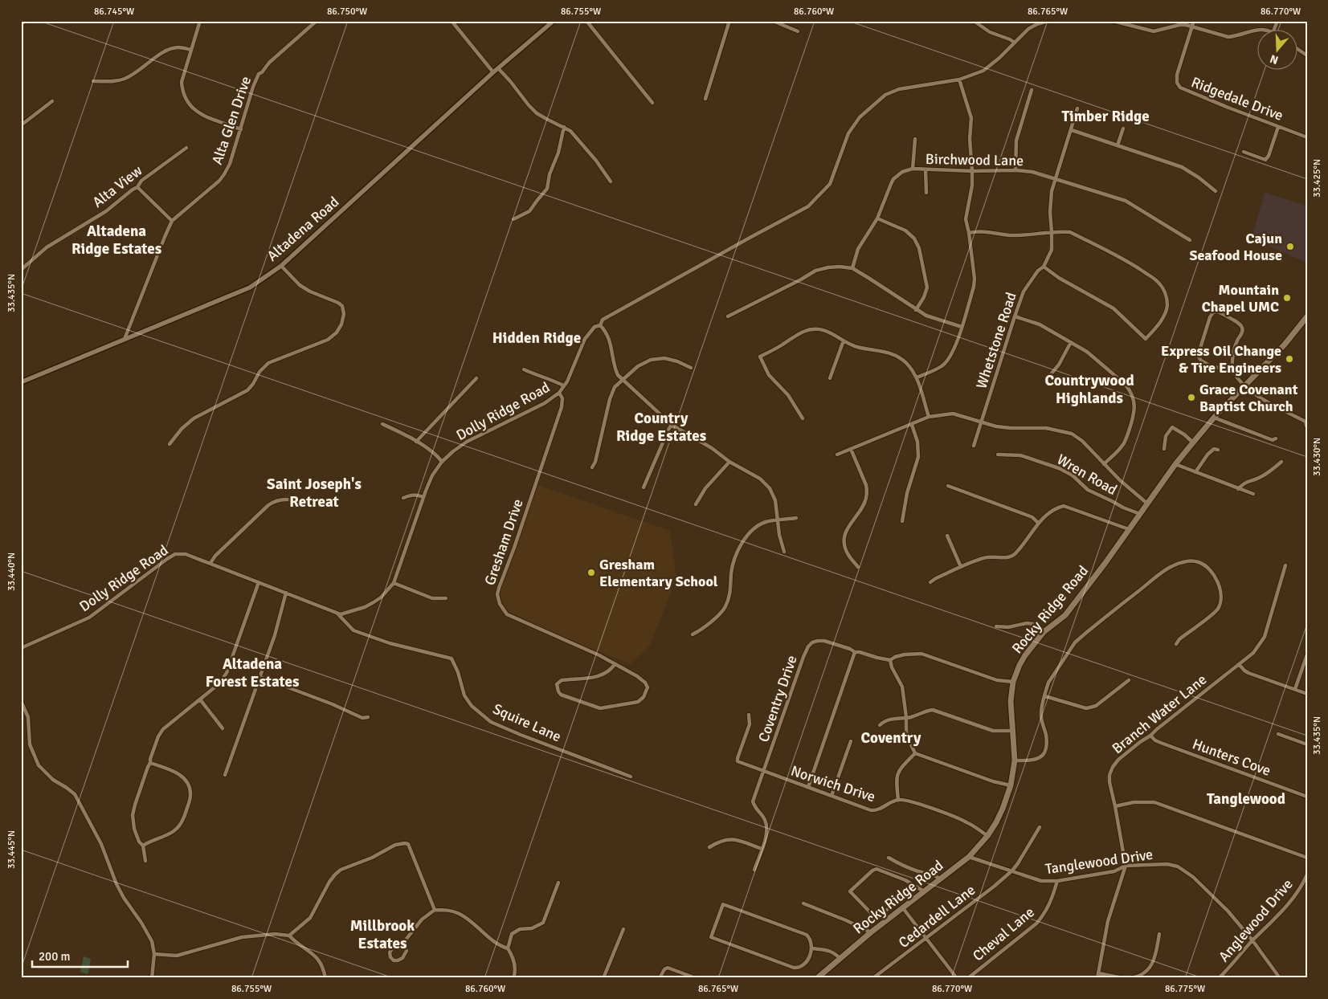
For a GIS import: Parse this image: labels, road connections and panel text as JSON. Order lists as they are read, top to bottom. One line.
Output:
{"streets":{"main road":["Rocky Ridge Road"],"street":["Ridgedale Drive","Alta Glen Drive","Birchwood Lane","Alta View","Altadena Road","Whetstone Road","Dolly Ridge Road","Wren Road","Gresham Drive","Coventry Drive","Branch Water Lane","Squire Lane","Hunters Cove","Norwich Drive","Tanglewood Drive","Cedardell Lane","Anglewood Drive","Cheval Lane"]},"crossings":[["Alta Glen Drive","Altadena Road"],["Birchwood Lane","Whetstone Road"],["Dolly Ridge Road","Gresham Drive"],["Dolly Ridge Road","Squire Lane"],["Wren Road","Rocky Ridge Road"],["Rocky Ridge Road","Tanglewood Drive"],["Coventry Drive","Norwich Drive"],["Branch Water Lane","Hunters Cove"],["Branch Water Lane","Tanglewood Drive"],["Tanglewood Drive","Cedardell Lane"],["Tanglewood Drive","Anglewood Drive"],["Tanglewood Drive","Cheval Lane"]],"districts":["Timber Ridge","Altadena Ridge Estates","Hidden Ridge","Countrywood Highlands","Country Ridge Estates","Saint Joseph's Retreat","Altadena Forest Estates","Coventry","Tanglewood","Millbrook Estates"],"places":["Cajun Seafood House","Mountain Chapel UMC","Express Oil Change & Tire Engineers","Grace Covenant Baptist Church","Gresham Elementary School"],"scale_bar":"200 m","north":"bottom","coordinates":["86.745°W","86.750°W","86.755°W","86.760°W","86.765°W","86.770°W","33.425°N","33.435°N","33.430°N","33.440°N","33.445°N","86.775°W"]}
